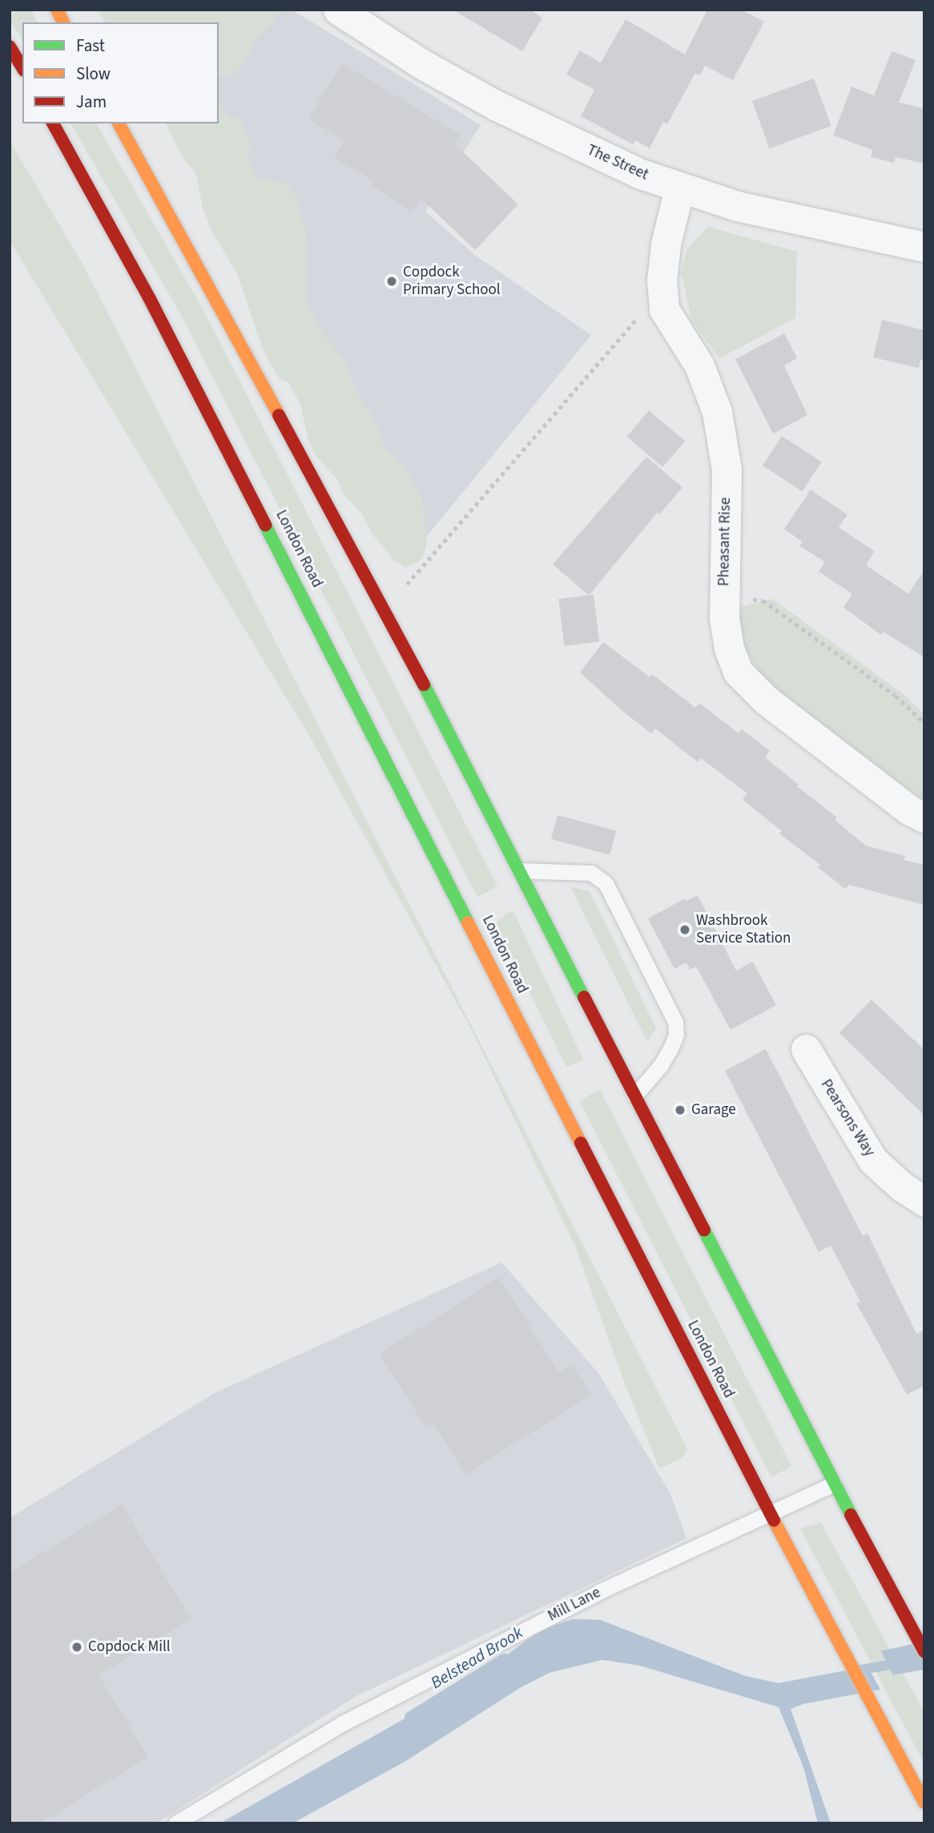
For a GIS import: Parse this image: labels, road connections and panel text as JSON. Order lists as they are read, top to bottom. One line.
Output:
{"streets":{"street":["The Street","Pheasant Rise","London Road","Pearsons Way"],"lane":["Mill Lane"]},"crossings":[["The Street","Pheasant Rise"],["London Road","Mill Lane"]],"water":["Belstead Brook"],"places":["Copdock Primary School","Washbrook Service Station","Garage","Copdock Mill"],"legend":["Fast","Slow","Jam"]}
